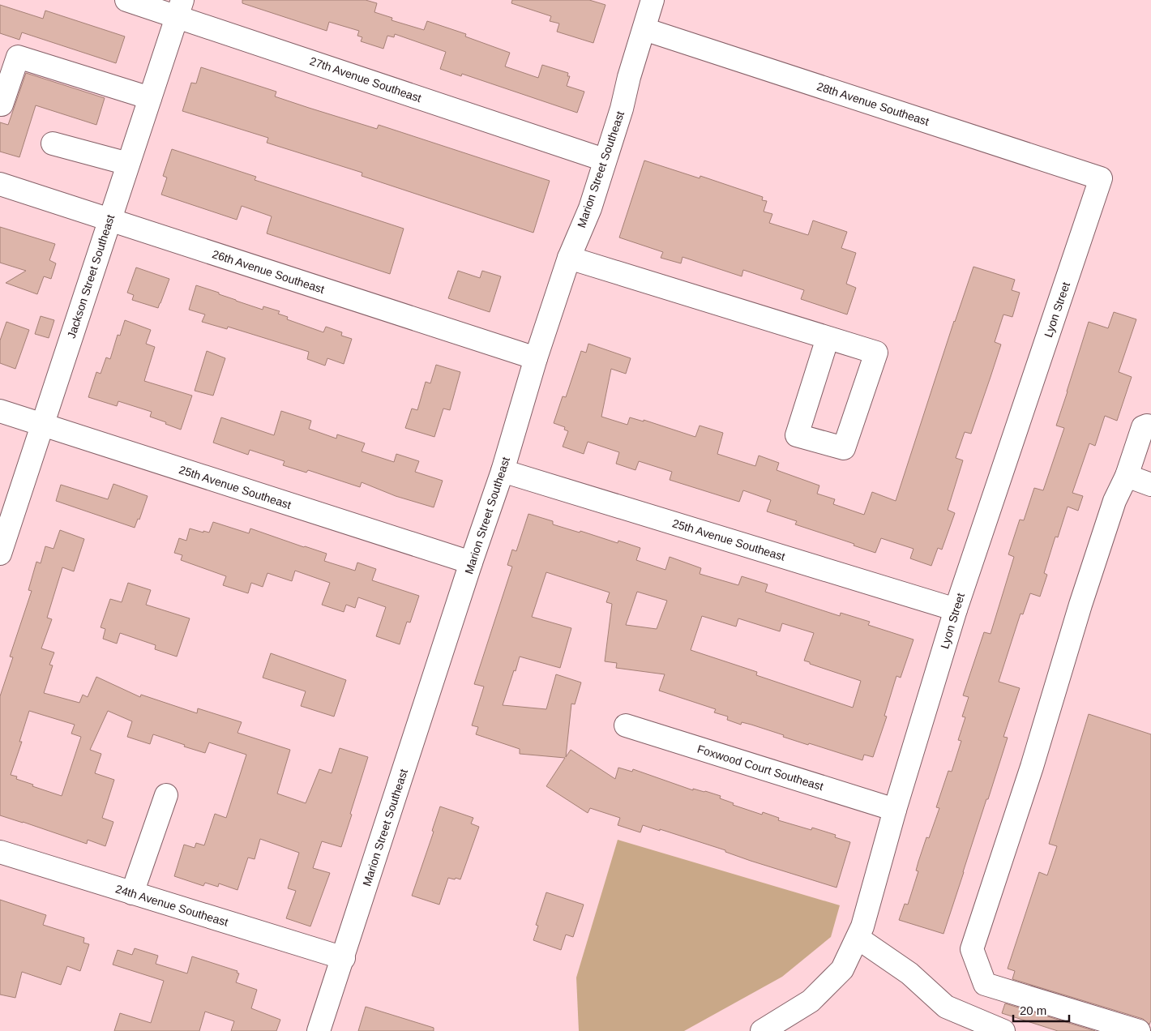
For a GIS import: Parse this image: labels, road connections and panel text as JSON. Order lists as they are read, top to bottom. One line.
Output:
{"streets":{"street":["27th Avenue Southeast","28th Avenue Southeast","Marion Street Southeast","26th Avenue Southeast","Jackson Street Southeast","Lyon Street","25th Avenue Southeast","Foxwood Court Southeast","24th Avenue Southeast"]},"crossings":[["27th Avenue Southeast","Marion Street Southeast"],["27th Avenue Southeast","Jackson Street Southeast"],["28th Avenue Southeast","Marion Street Southeast"],["28th Avenue Southeast","Lyon Street"],["Marion Street Southeast","26th Avenue Southeast"],["Marion Street Southeast","25th Avenue Southeast"],["Marion Street Southeast","24th Avenue Southeast"],["26th Avenue Southeast","Jackson Street Southeast"],["Jackson Street Southeast","25th Avenue Southeast"],["Lyon Street","25th Avenue Southeast"],["Lyon Street","Foxwood Court Southeast"]],"scale_bar":"20 m"}
